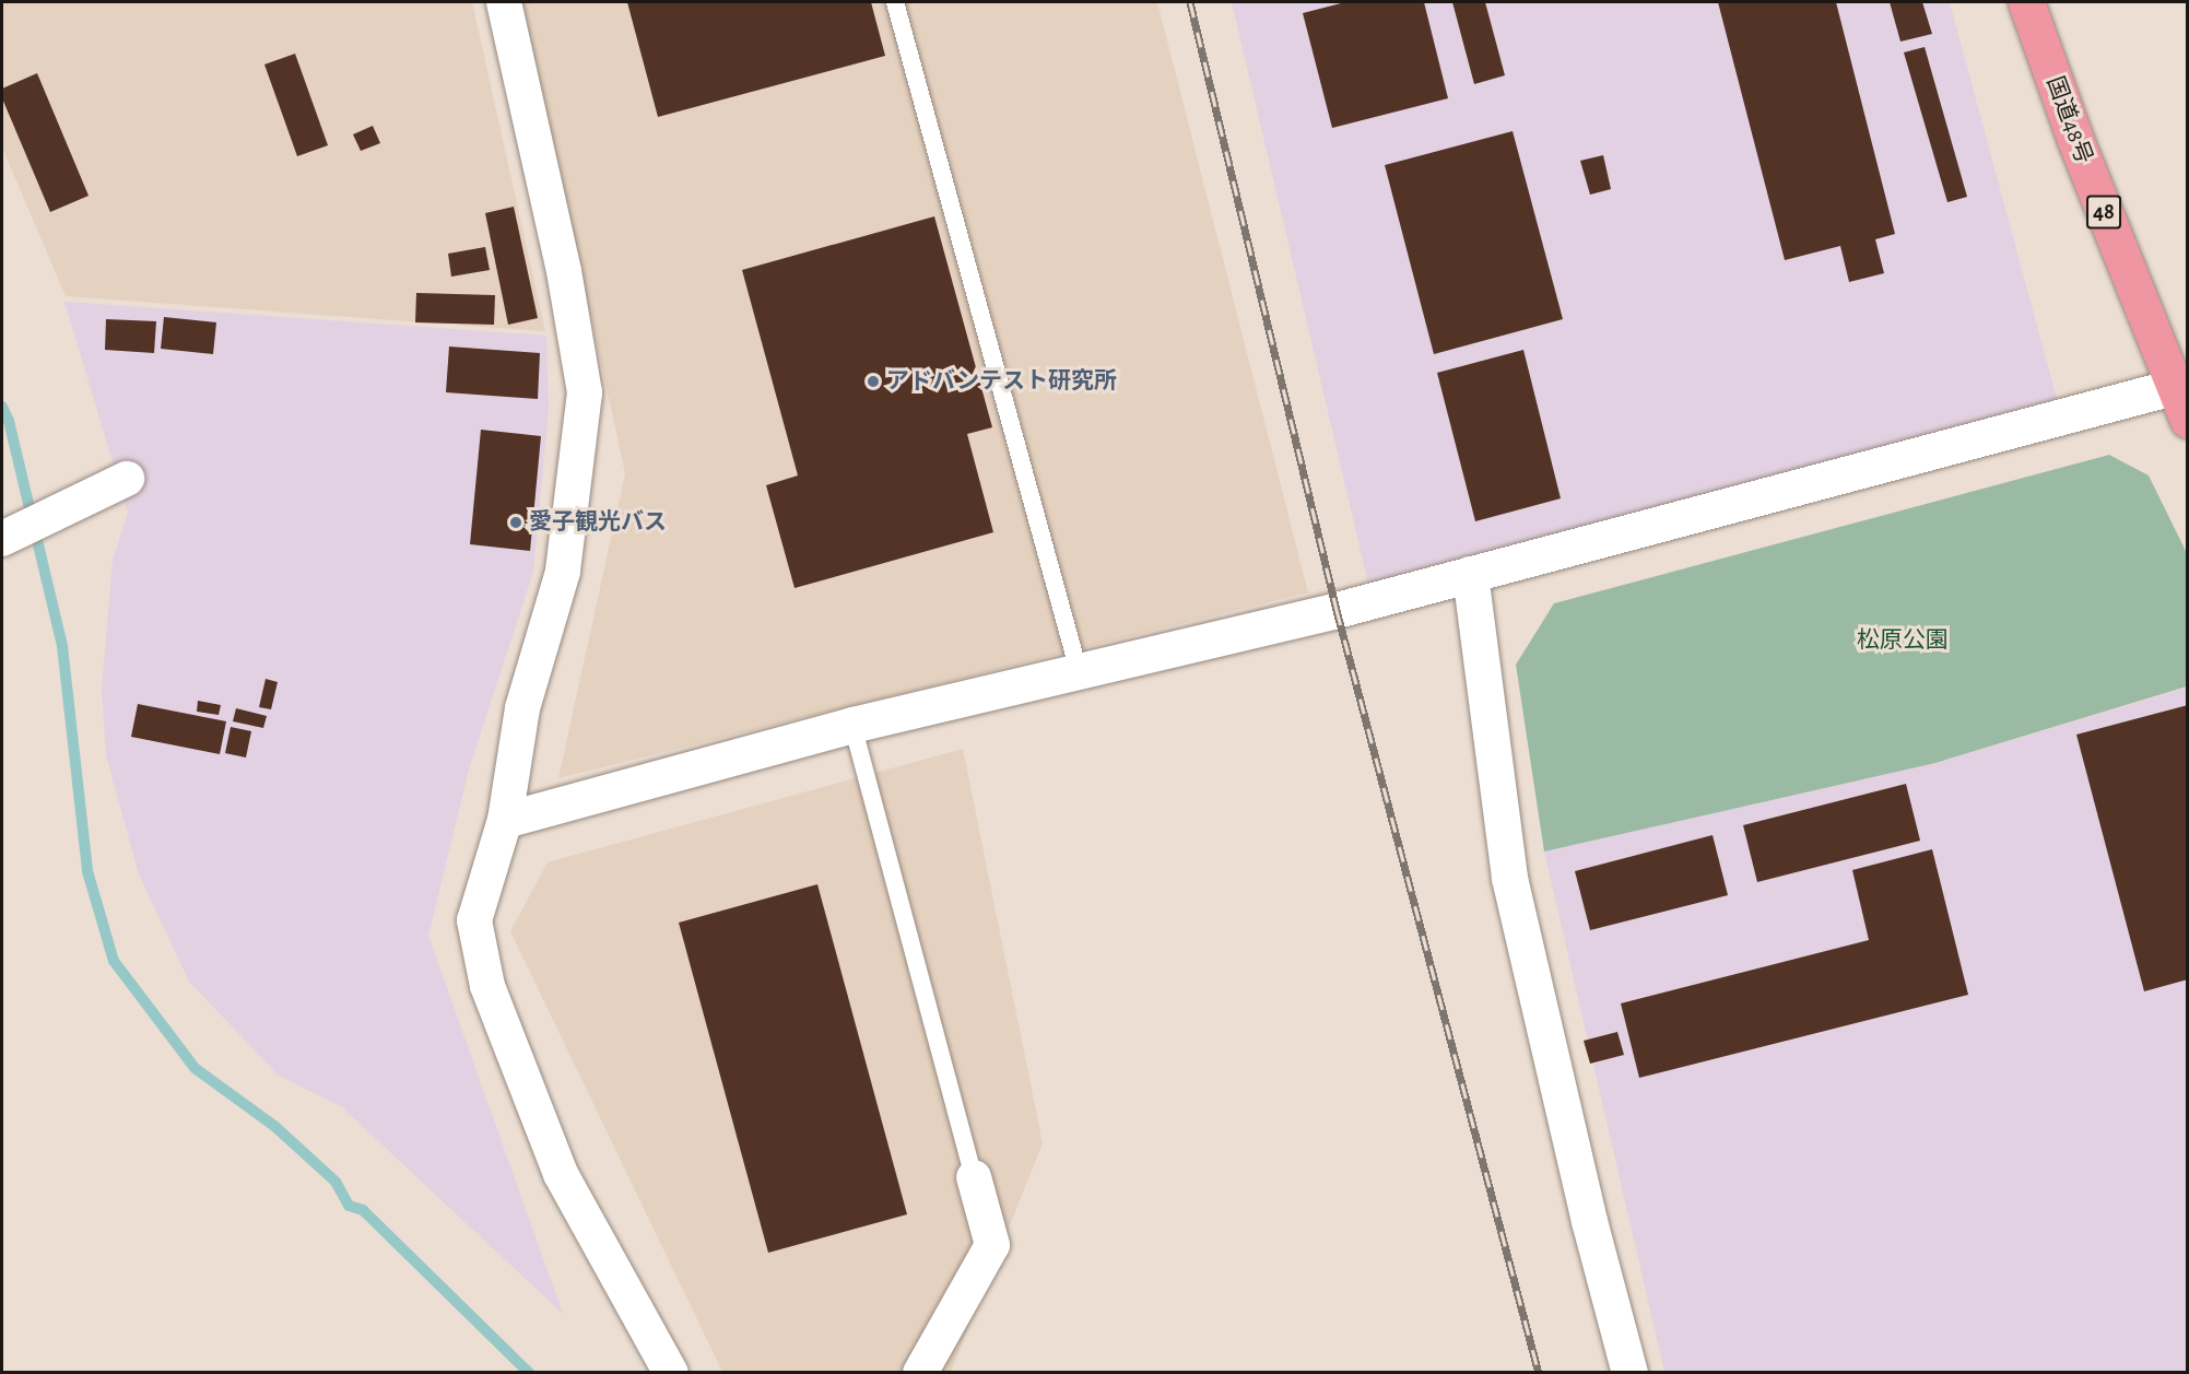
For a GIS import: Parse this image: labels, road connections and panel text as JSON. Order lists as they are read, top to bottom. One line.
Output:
{"streets":{"highway":["国道48号","48"]},"parks":["松原公園"],"places":["アドバンテスト研究所","愛子観光バス"]}
